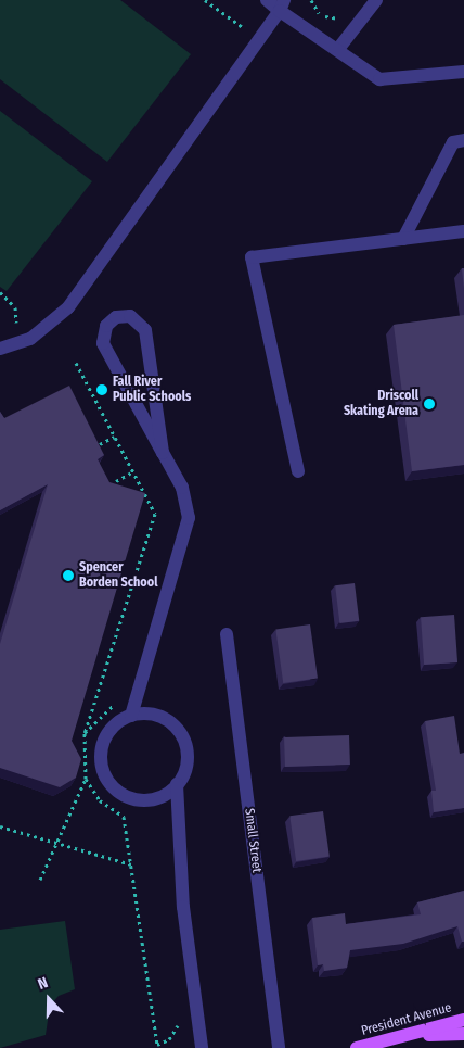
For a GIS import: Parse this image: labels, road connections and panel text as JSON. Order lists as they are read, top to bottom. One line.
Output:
{"streets":{"main road":["President Avenue"],"street":["Small Street"]},"places":["Fall River Public Schools","Driscoll Skating Arena","Spencer Borden School"],"north":"top"}
